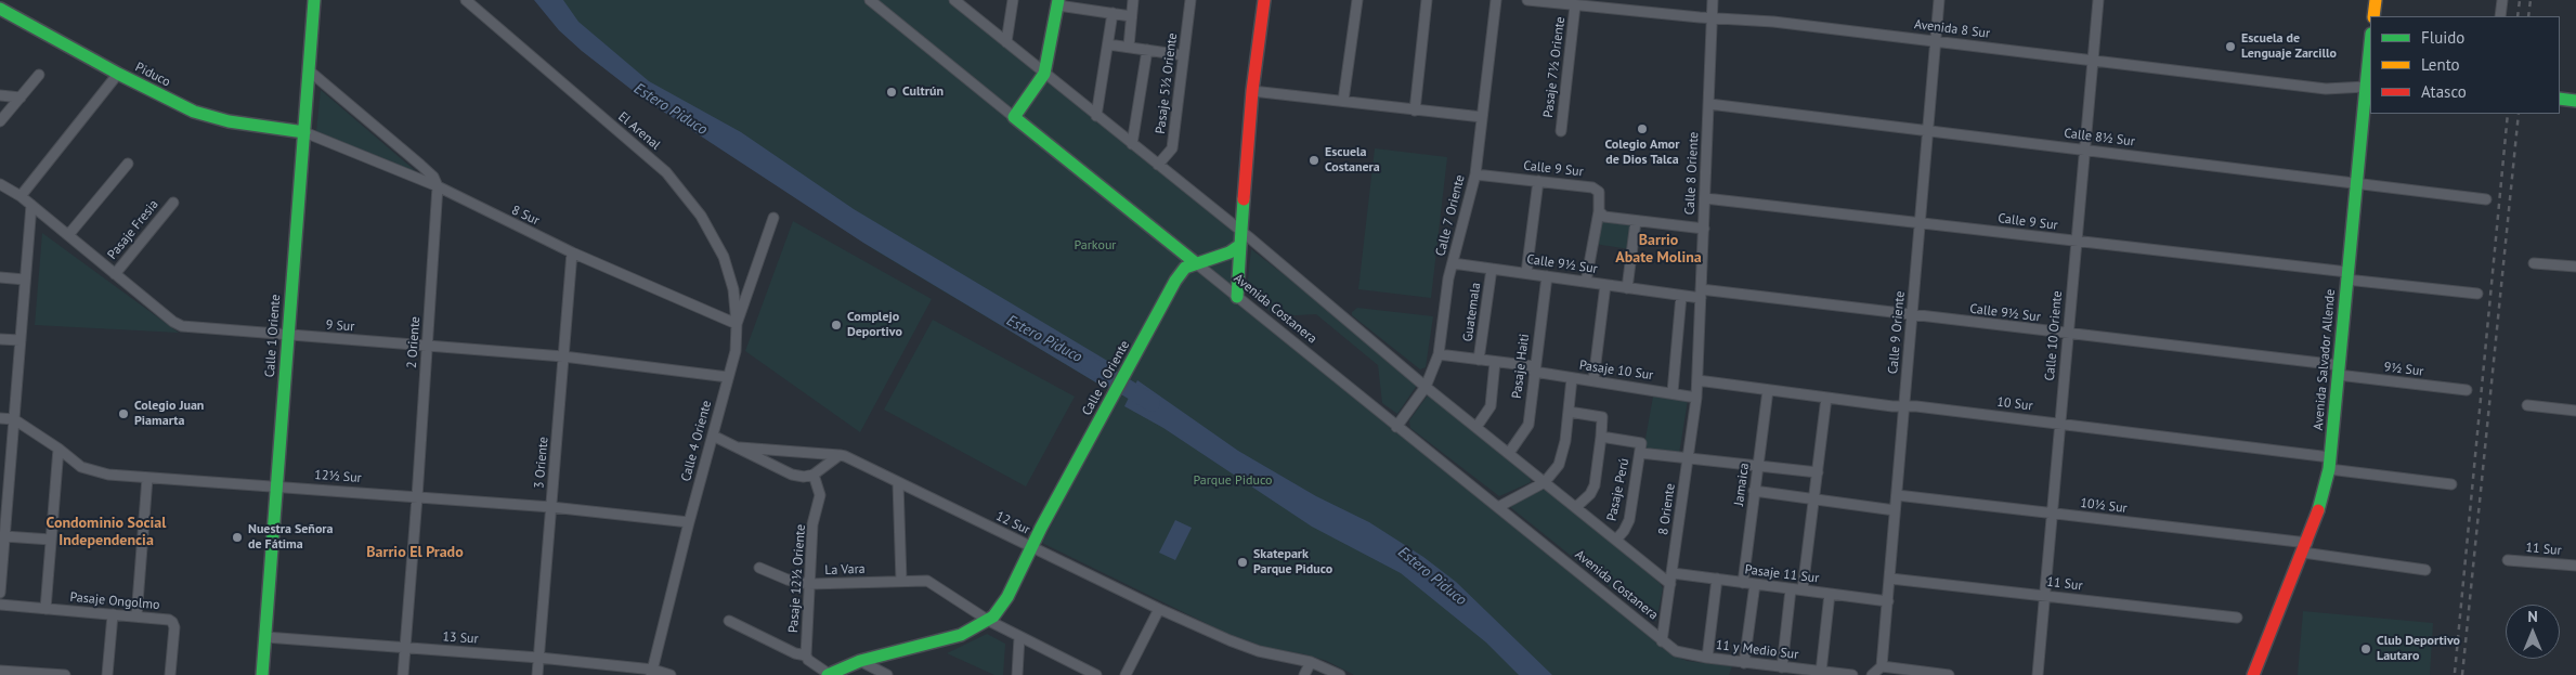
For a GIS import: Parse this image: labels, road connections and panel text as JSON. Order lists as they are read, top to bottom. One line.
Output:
{"streets":{"main road":["Piduco","Avenida Costanera","Calle 1 Oriente","Avenida Salvador Allende","Calle 6 Oriente"],"street":["Avenida 8 Sur","Pasaje 7½ Oriente","Pasaje 5½ Oriente","El Arenal","Calle 8½ Sur","Calle 9 Sur","Calle 8 Oriente","8 Sur","Calle 7 Oriente","Pasaje Fresia","Calle 9½ Sur","Guatemala","9 Sur","Calle 9 Oriente","Calle 10 Oriente","2 Oriente","Pasaje Haiti","9½ Sur","Pasaje 10 Sur","10 Sur","Calle 4 Oriente","3 Oriente","12½ Sur","Jamaica","Pasaje Perú","10½ Sur","8 Oriente","12 Sur","11 Sur","La Vara","Pasaje 11 Sur","Pasaje 12½ Oriente","Pasaje Ongolmo","13 Sur","11 y Medio Sur"]},"crossings":[["Avenida 8 Sur","Pasaje 7½ Oriente"],["Avenida 8 Sur","Calle 8 Oriente"],["Avenida 8 Sur","Calle 9 Oriente"],["Avenida 8 Sur","Calle 10 Oriente"],["Avenida 8 Sur","Avenida Salvador Allende"],["Piduco","8 Sur"],["Piduco","Calle 1 Oriente"],["El Arenal","8 Sur"],["El Arenal","Calle 4 Oriente"],["Calle 8½ Sur","Calle 8 Oriente"],["Calle 8½ Sur","Calle 9 Oriente"],["Calle 8½ Sur","Calle 10 Oriente"],["Calle 8½ Sur","Avenida Salvador Allende"],["Calle 9 Sur","Calle 8 Oriente"],["Calle 9 Sur","Calle 7 Oriente"],["Calle 9 Sur","Calle 9 Oriente"],["Calle 9 Sur","Calle 10 Oriente"],["Calle 9 Sur","Avenida Salvador Allende"],["Calle 8 Oriente","Calle 9½ Sur"],["Calle 8 Oriente","10 Sur"],["Calle 8 Oriente","8 Oriente"],["8 Sur","Calle 1 Oriente"],["8 Sur","2 Oriente"],["8 Sur","Calle 4 Oriente"],["8 Sur","3 Oriente"],["Calle 7 Oriente","Calle 9½ Sur"],["Calle 7 Oriente","Avenida Costanera"],["Calle 7 Oriente","Pasaje 10 Sur"],["Pasaje Fresia","9 Sur"],["Calle 9½ Sur","Guatemala"],["Calle 9½ Sur","Calle 9 Oriente"],["Calle 9½ Sur","Calle 10 Oriente"],["Calle 9½ Sur","Avenida Salvador Allende"],["Calle 9½ Sur","Pasaje Haiti"],["Calle 9½ Sur","9½ Sur"],["Avenida Costanera","Calle 6 Oriente"],["Avenida Costanera","8 Oriente"],["Avenida Costanera","11 y Medio Sur"],["Guatemala","Pasaje 10 Sur"],["9 Sur","Calle 1 Oriente"],["9 Sur","2 Oriente"],["9 Sur","Calle 4 Oriente"],["9 Sur","3 Oriente"],["Calle 9 Oriente","10 Sur"],["Calle 9 Oriente","10½ Sur"],["Calle 9 Oriente","11 Sur"],["Calle 9 Oriente","Pasaje 11 Sur"],["Calle 1 Oriente","12½ Sur"],["Calle 1 Oriente","13 Sur"],["Calle 10 Oriente","10 Sur"],["Calle 10 Oriente","10½ Sur"],["Calle 10 Oriente","11 Sur"],["2 Oriente","12½ Sur"],["2 Oriente","13 Sur"],["Avenida Salvador Allende","9½ Sur"],["Avenida Salvador Allende","10 Sur"],["Avenida Salvador Allende","10½ Sur"],["Pasaje Haiti","Pasaje 10 Sur"],["Pasaje 10 Sur","8 Oriente"],["Calle 6 Oriente","12 Sur"],["Calle 6 Oriente","La Vara"],["10 Sur","Jamaica"],["10 Sur","8 Oriente"],["Calle 4 Oriente","12½ Sur"],["Calle 4 Oriente","13 Sur"],["3 Oriente","12½ Sur"],["3 Oriente","13 Sur"],["Jamaica","Pasaje 11 Sur"],["8 Oriente","Pasaje 11 Sur"],["8 Oriente","11 y Medio Sur"],["La Vara","Pasaje 12½ Oriente"]],"districts":["Barrio Abate Molina","Condominio Social Independencia","Barrio El Prado"],"water":["Estero Piduco"],"parks":["Parkour","Parque Piduco"],"places":["Escuela de Lenguaje Zarcillo","Cultrún","Colegio Amor de Dios Talca","Escuela Costanera","Complejo Deportivo","Colegio Juan Piamarta","Nuestra Señora de Fátima","Skatepark Parque Piduco","Club Deportivo Lautaro"],"legend":["Fluido","Lento","Atasco"],"north":"top"}
